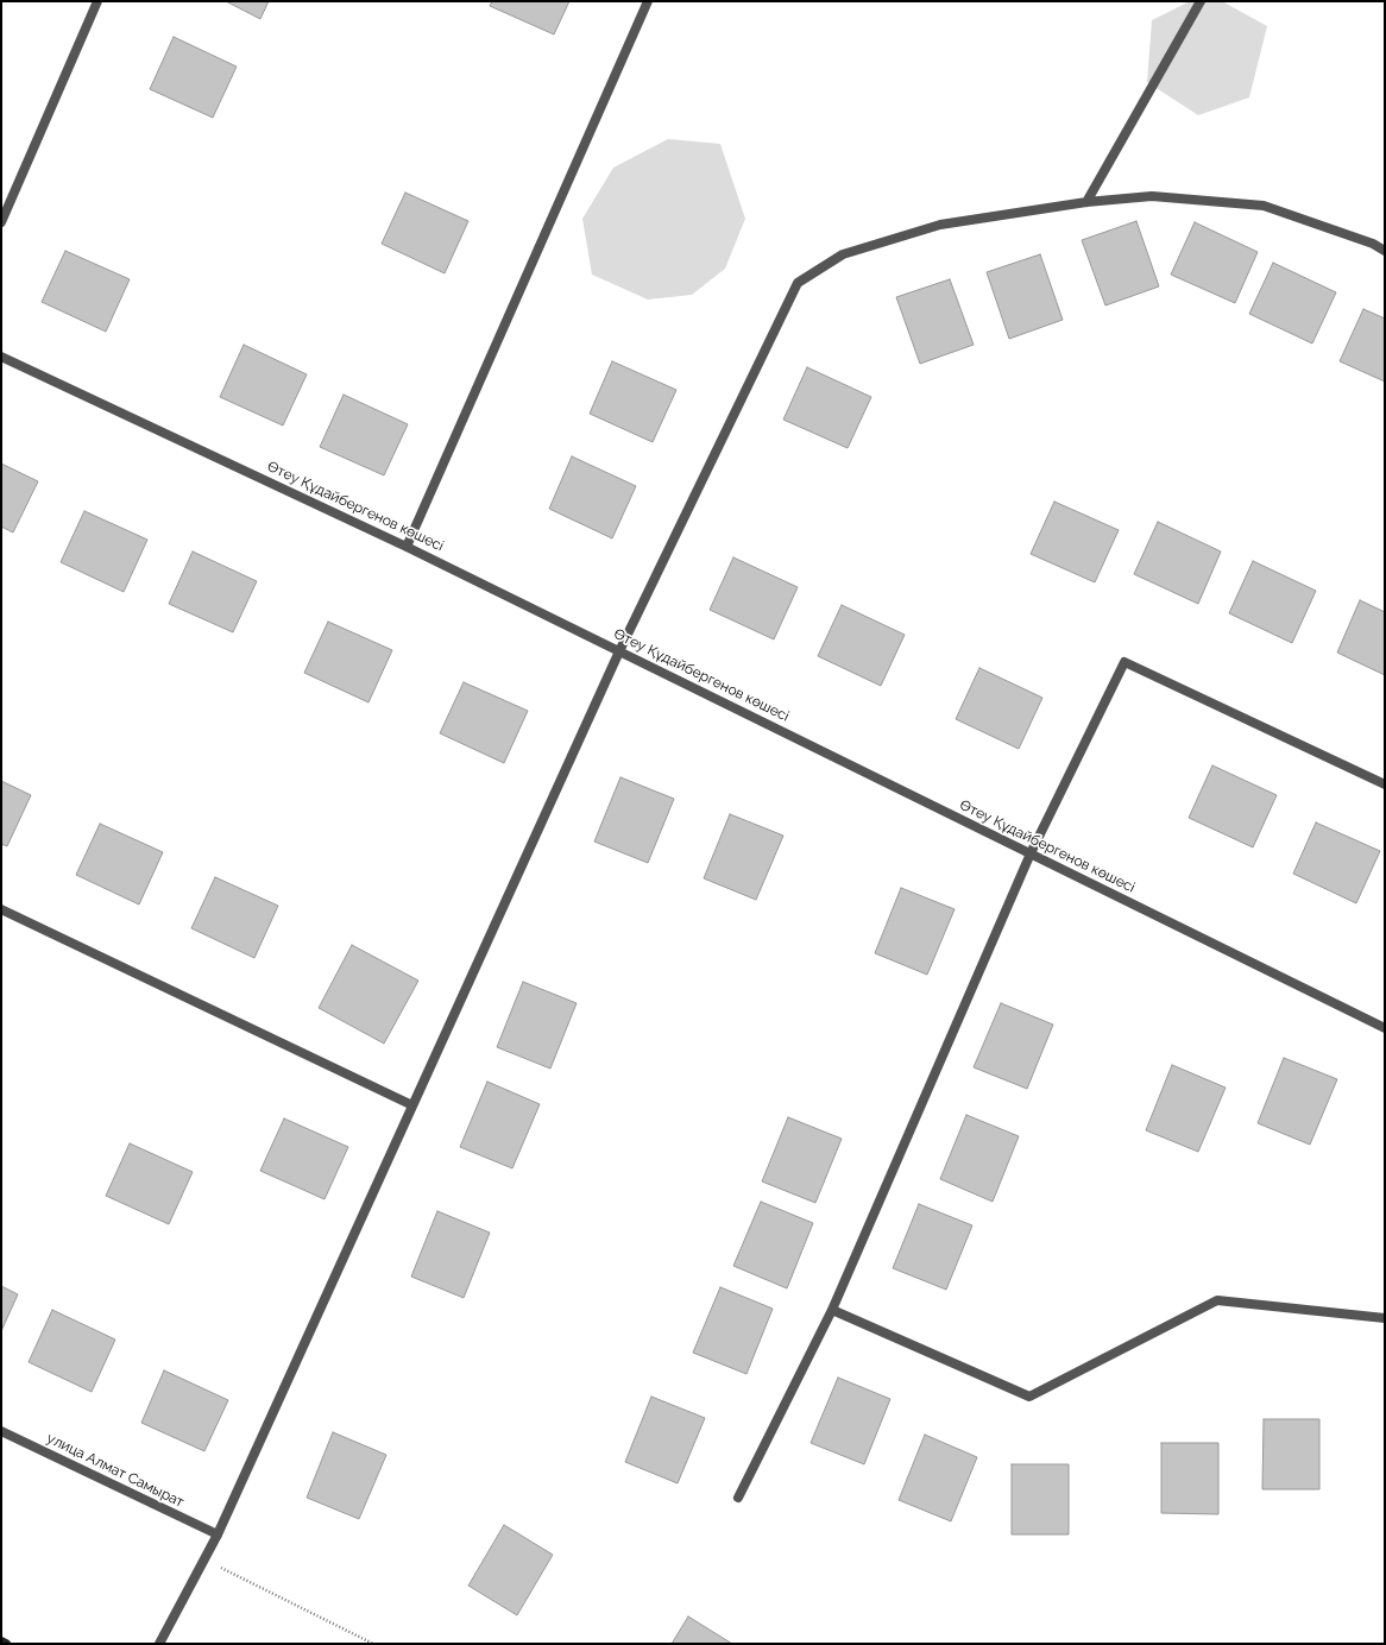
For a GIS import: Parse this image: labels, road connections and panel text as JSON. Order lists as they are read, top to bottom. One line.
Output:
{"streets":{"street":["Өтеу Құдайбергенов көшесі","улица Алмат Самырат"]}}
